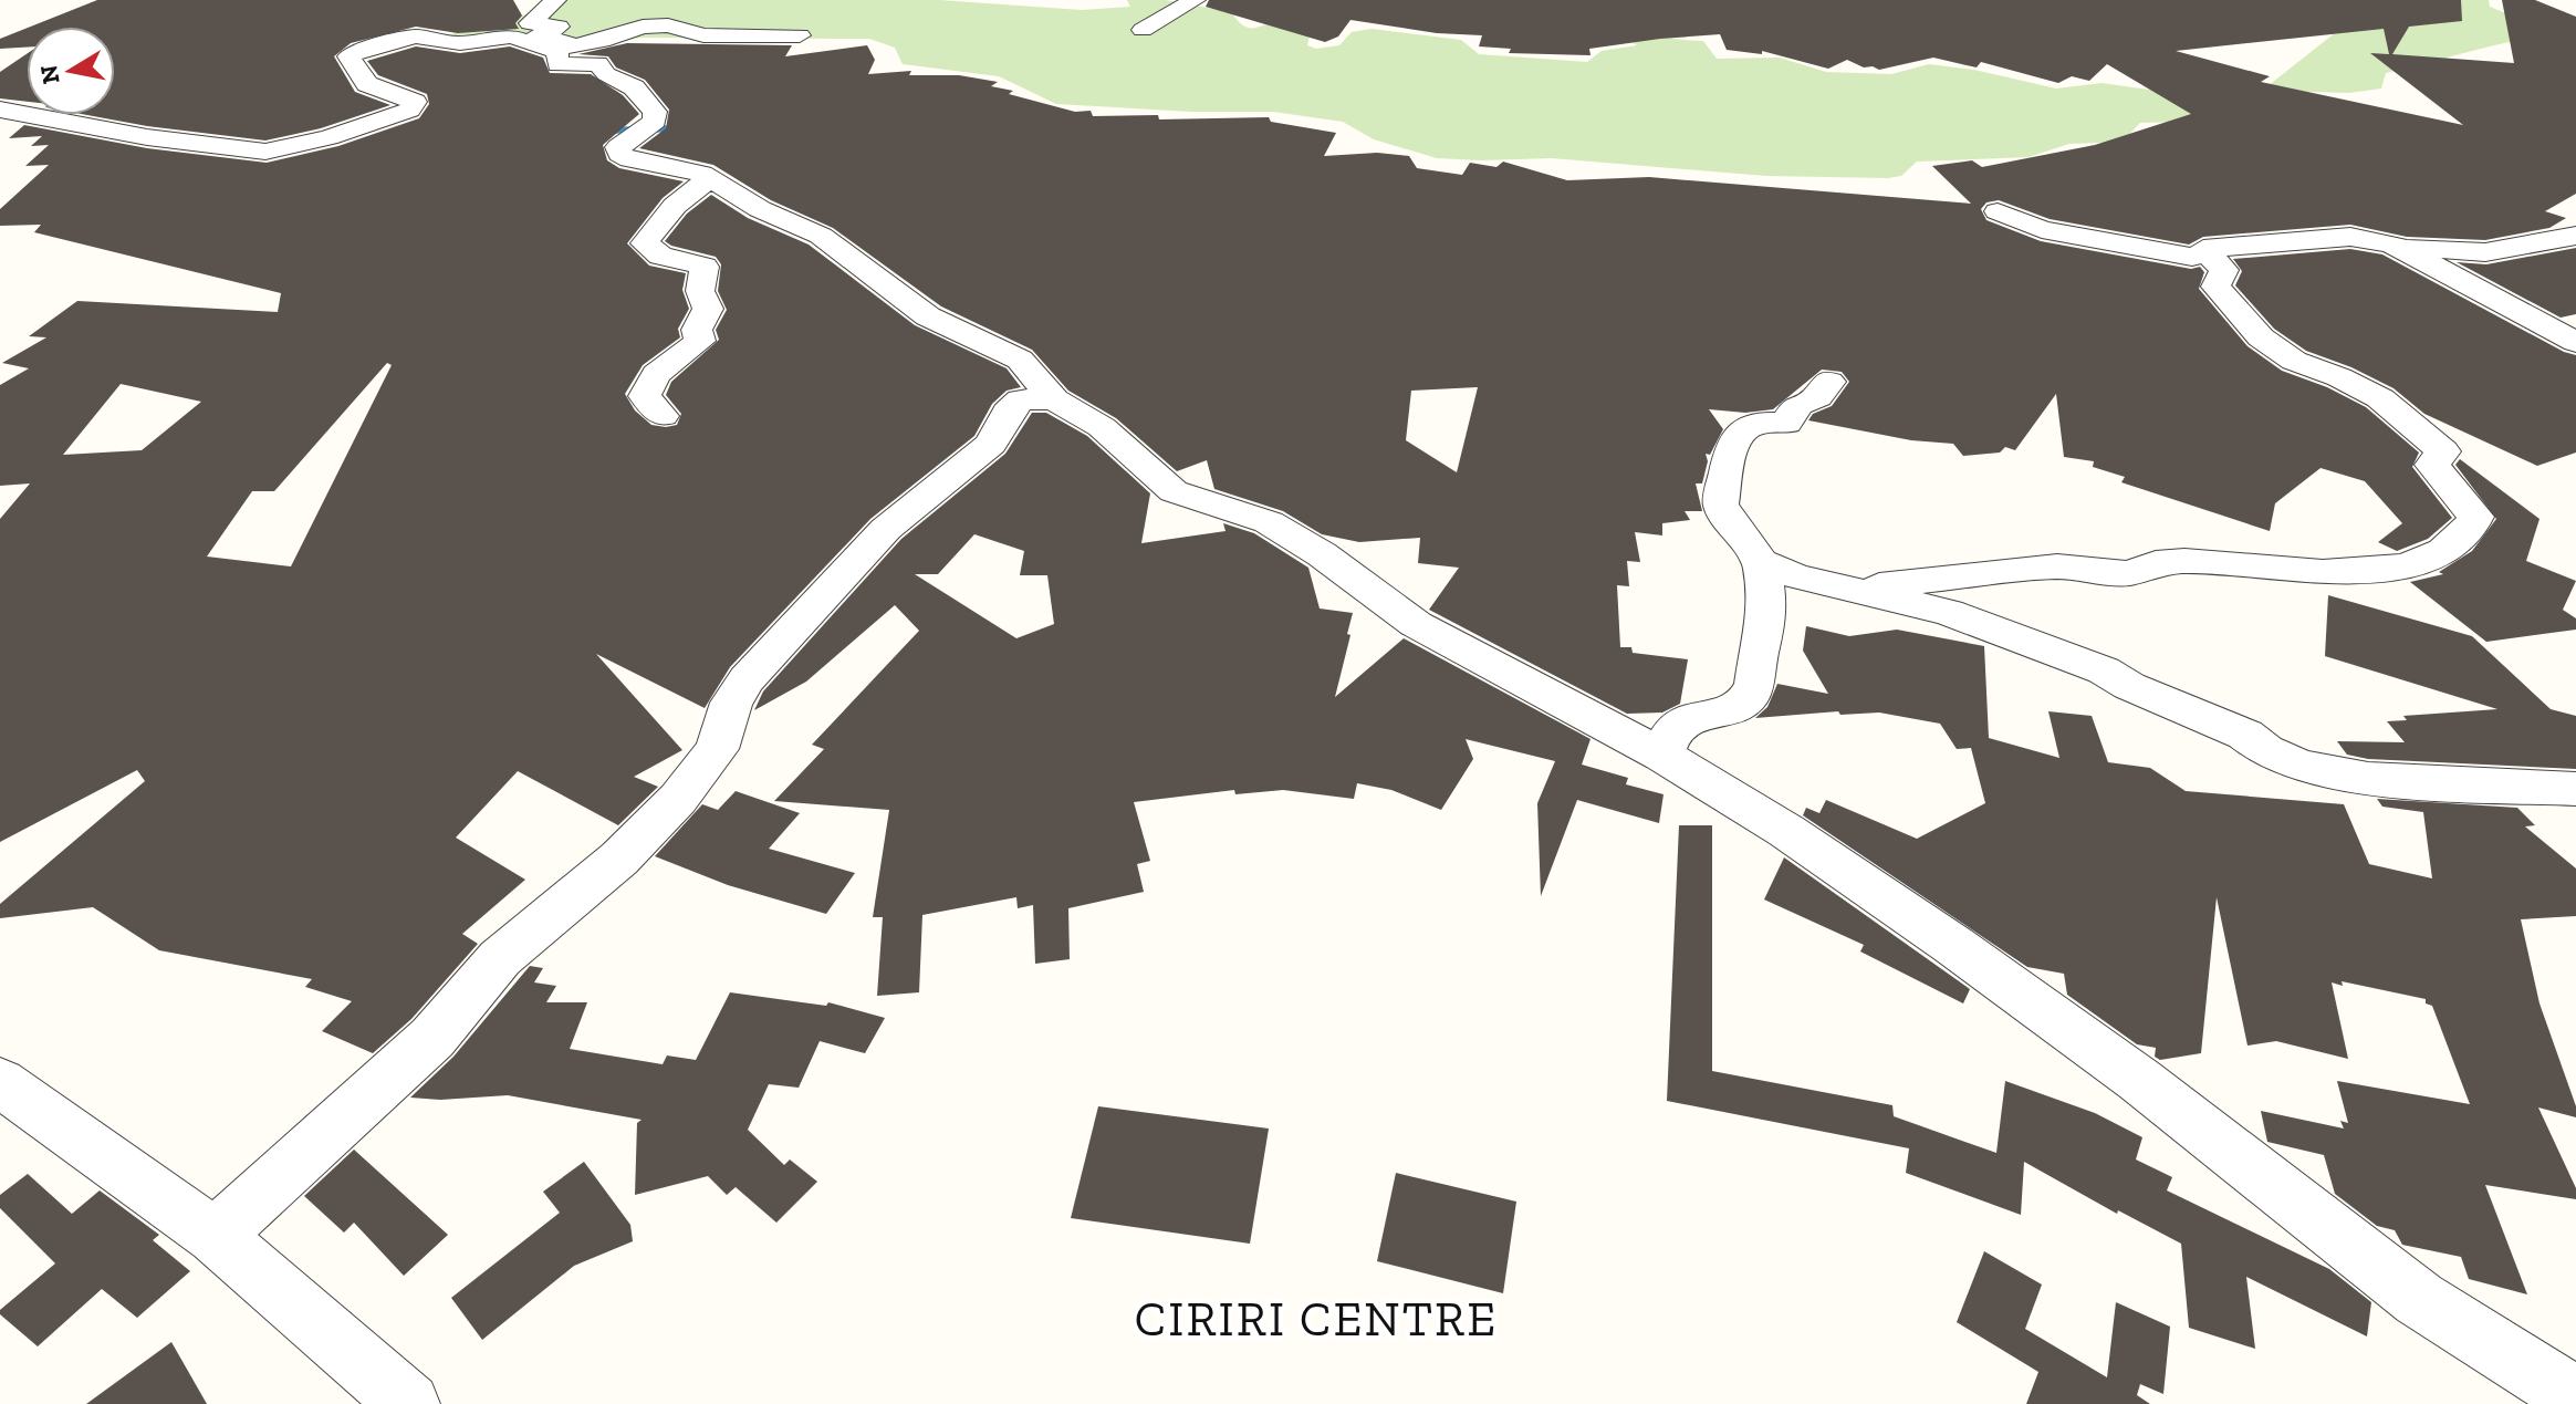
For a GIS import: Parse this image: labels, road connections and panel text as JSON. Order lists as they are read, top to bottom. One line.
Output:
{"districts":["CIRIRI CENTRE"],"north":"left"}
